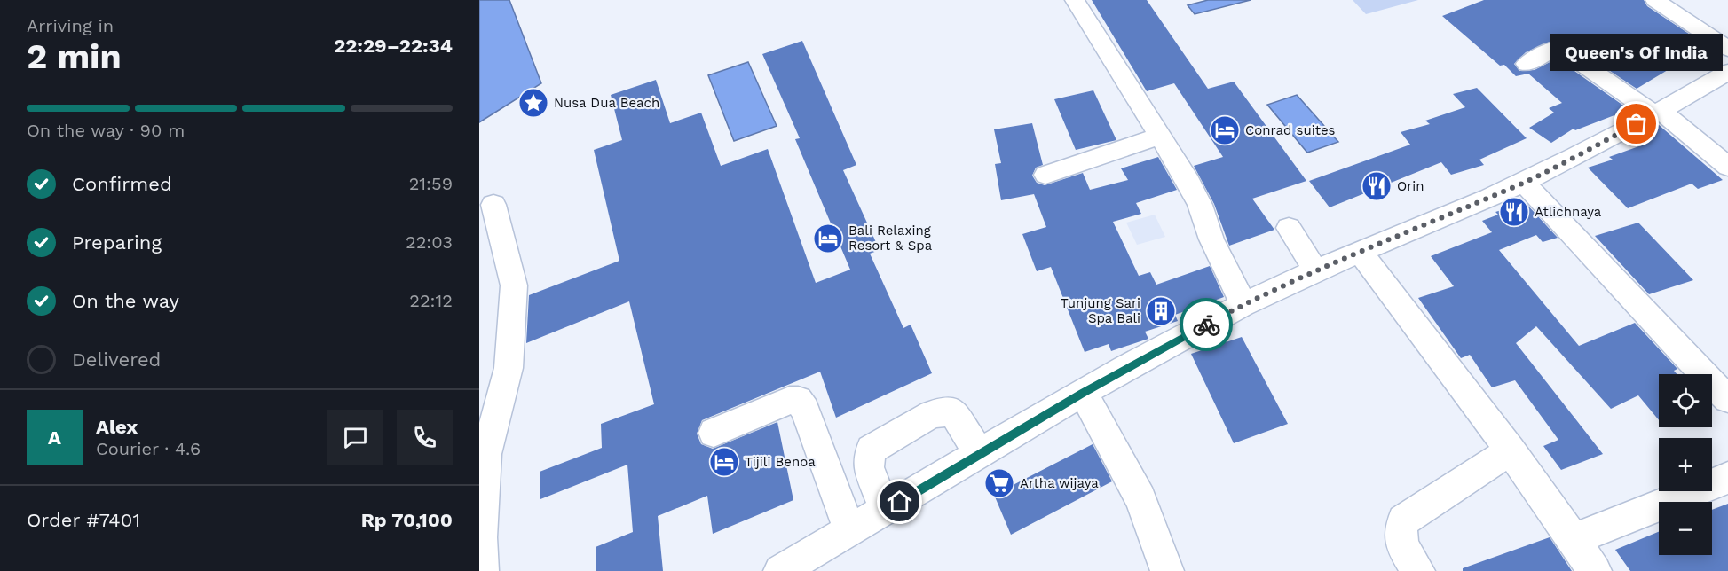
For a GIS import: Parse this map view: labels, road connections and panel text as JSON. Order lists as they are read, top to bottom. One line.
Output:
{"places":{"place":["Nusa Dua Beach"],"other":["Queen's Of India"],"hotel":["Conrad suites","Bali Relaxing Resort & Spa","Tijili Benoa"],"restaurant":["Orin","Atlichnaya"],"building":["Tunjung Sari Spa Bali"],"supermarket":["Artha wijaya"]},"page":{"heading":["2 min","Arriving in","22:29–22:34"],"panel":["Alex","Courier · 4.6","Order #7401","Rp 70,100"],"bubble":"Queen's Of India","bar":"On the way · 90 m","list":[["Confirmed","21:59"],["Preparing","22:03"],["On the way","22:12"],"Delivered"],"map_buttons":["+","−"],"round":"A"}}
